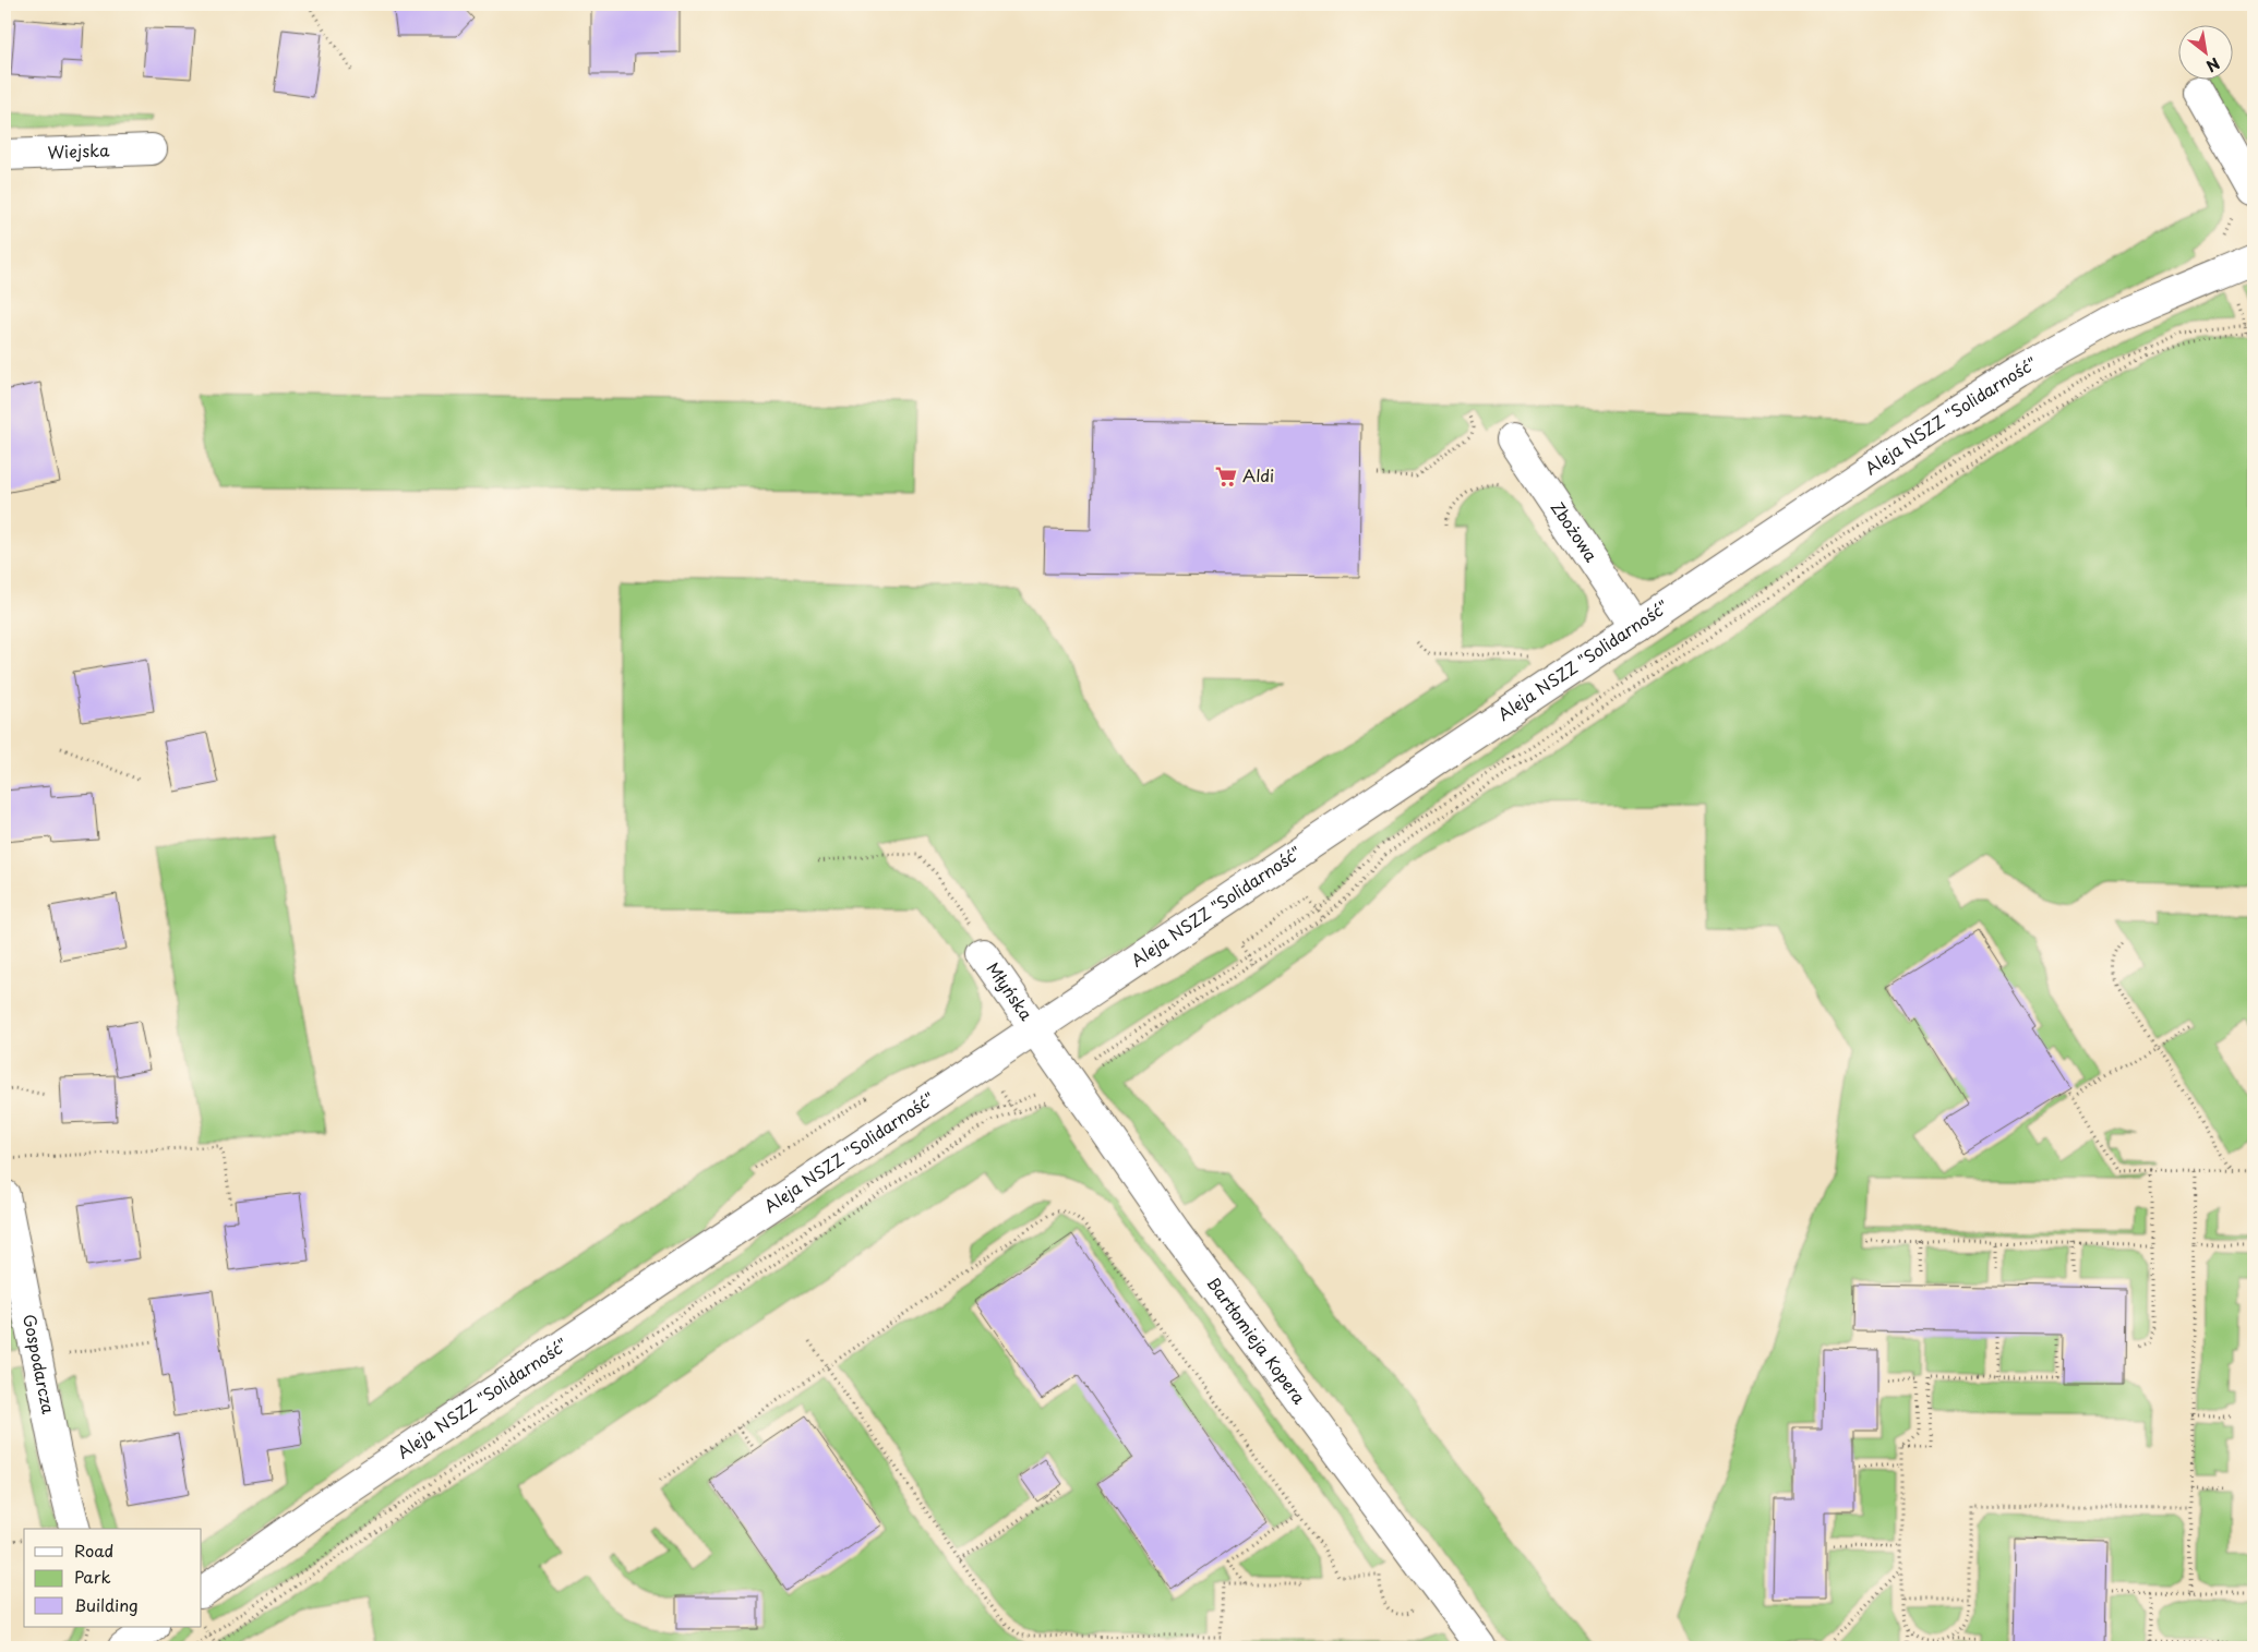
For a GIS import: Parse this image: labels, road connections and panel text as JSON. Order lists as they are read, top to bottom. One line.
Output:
{"streets":{"street":["Wiejska","Aleja NSZZ \"Solidarność\"","Zbożowa","Młyńska","Bartłomieja Kopera","Gospodarcza"]},"crossings":[["Aleja NSZZ \"Solidarność\"","Zbożowa"],["Aleja NSZZ \"Solidarność\"","Młyńska"],["Aleja NSZZ \"Solidarność\"","Bartłomieja Kopera"],["Młyńska","Bartłomieja Kopera"]],"places":{"supermarket":["Aldi"]},"legend":["Road","Park","Building"],"north":"bottom right"}
